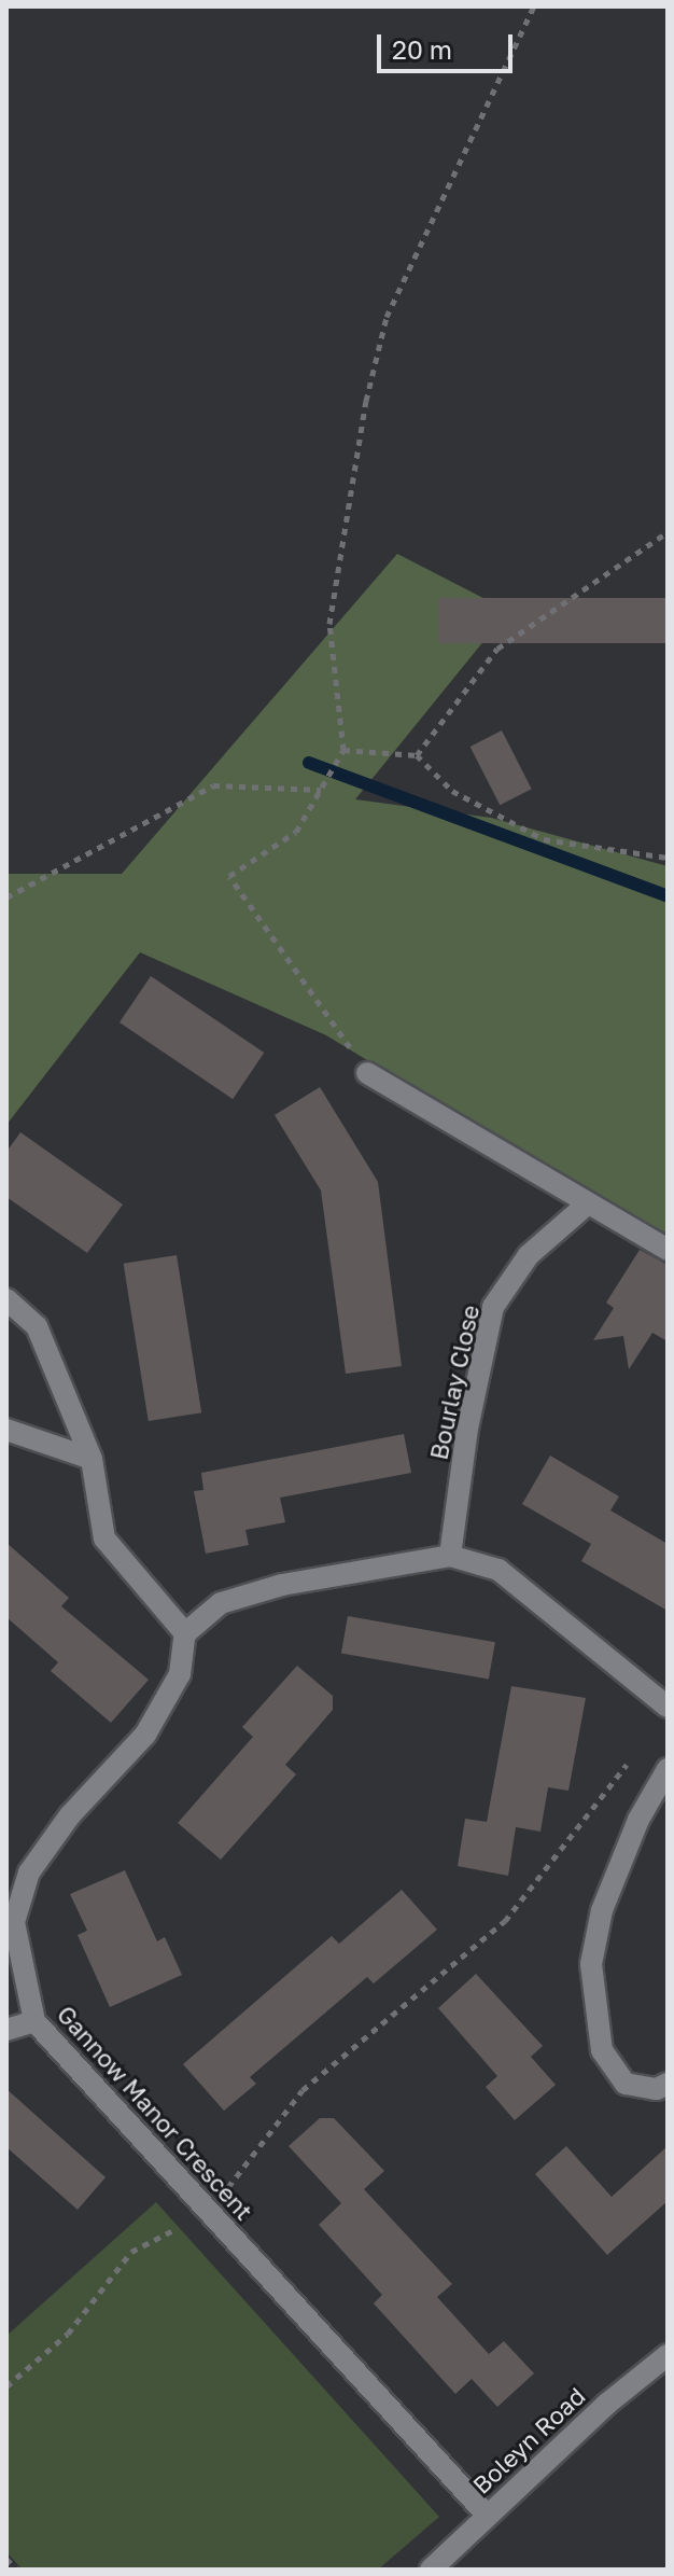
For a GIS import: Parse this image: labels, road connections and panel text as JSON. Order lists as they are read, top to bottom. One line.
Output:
{"streets":{"street":["Bourlay Close","Gannow Manor Crescent","Boleyn Road"]},"crossings":[["Gannow Manor Crescent","Boleyn Road"]],"scale_bar":"20 m"}
